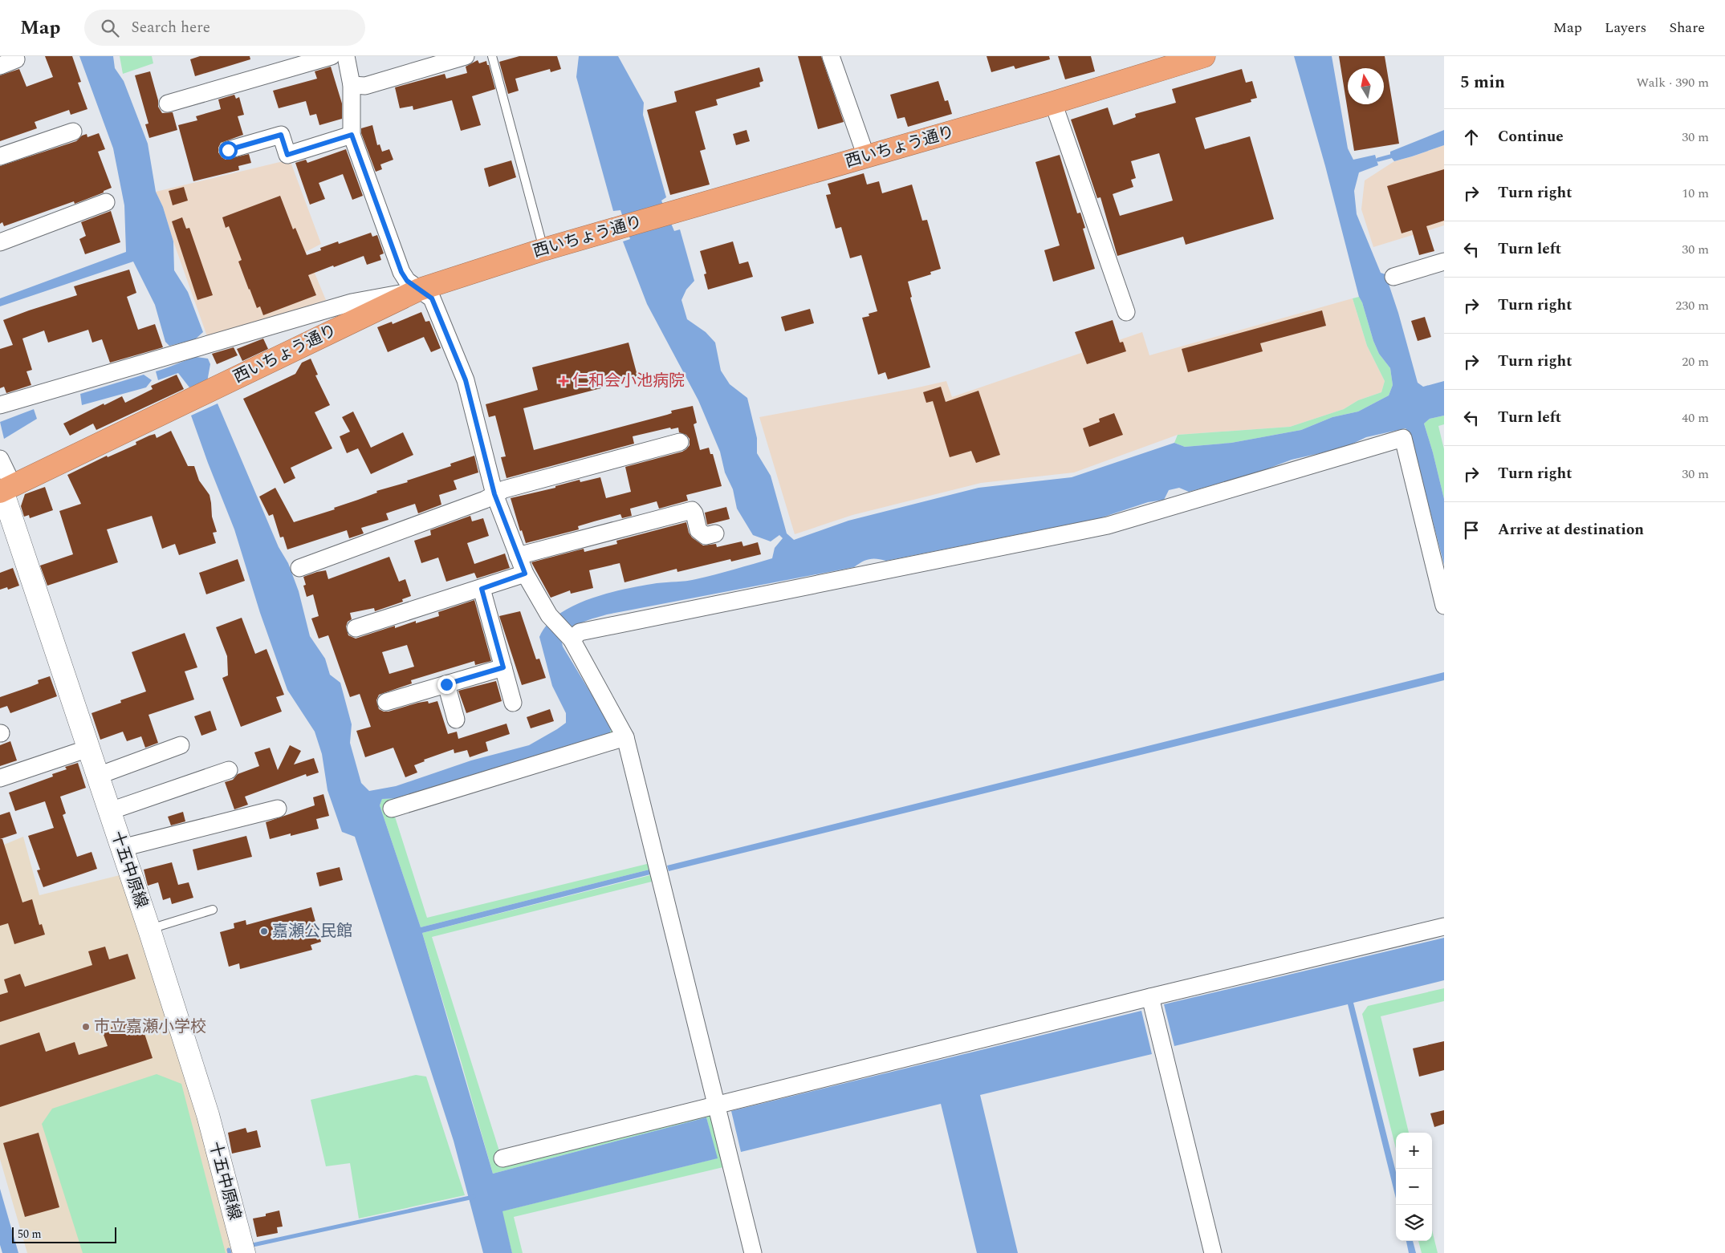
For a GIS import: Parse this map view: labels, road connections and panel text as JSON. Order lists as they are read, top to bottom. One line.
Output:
{"streets":{"highway":["西いちょう通り"],"main road":["十五中原線"]},"crossings":[["西いちょう通り","十五中原線"]],"places":{"health":["仁和会小池病院"],"other":["嘉瀬公民館","市立嘉瀬小学校"]},"scale_bar":"50 m","north":"top","page":{"header":"Map","search":"Search here","nav":["Map","Layers","Share"],"heading":["5 min","Walk · 390 m"],"list":[["Continue","30 m"],["Turn right","10 m"],["Turn left","30 m"],["Turn right","230 m"],["Turn right","20 m"],["Turn left","40 m"],["Turn right","30 m"],"Arrive at destination"],"map_buttons":["+","−"],"scale":"50 m"}}
